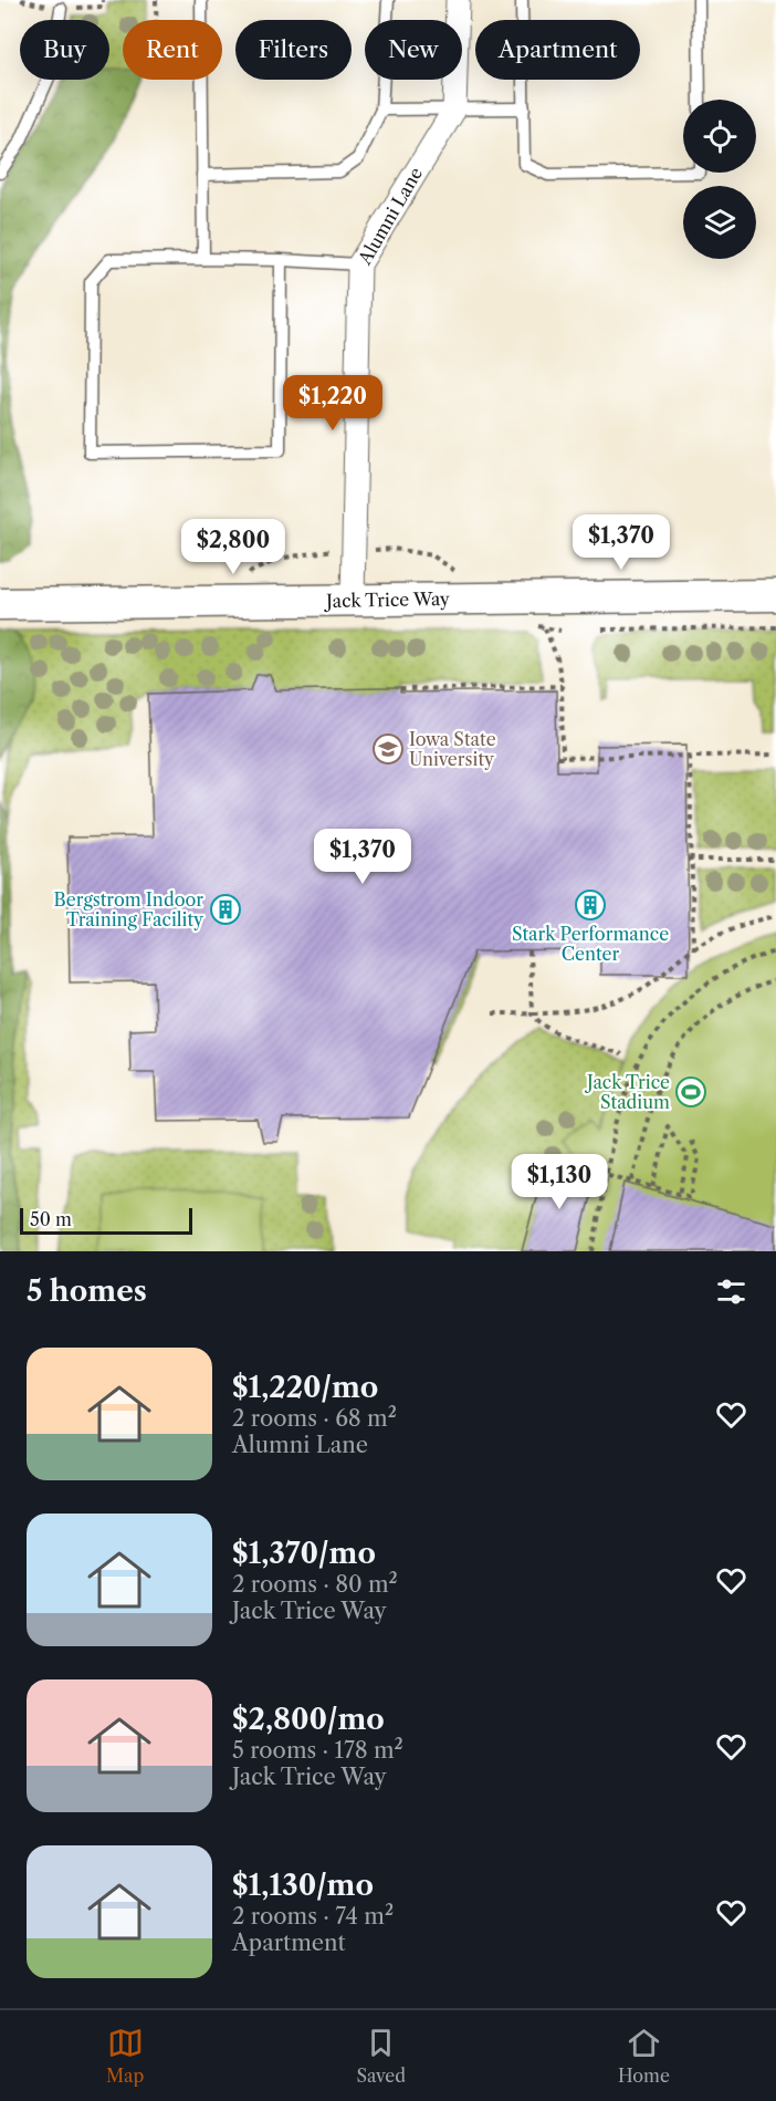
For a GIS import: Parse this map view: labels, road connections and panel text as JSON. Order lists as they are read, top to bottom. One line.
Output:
{"streets":{"street":["Alumni Lane","Jack Trice Way"]},"crossings":[["Alumni Lane","Jack Trice Way"]],"places":{"school or university":["Iowa State University"],"building":["Stark Performance Center","Bergstrom Indoor Training Facility"],"sports":["Jack Trice Stadium"]},"scale_bar":"50 m","page":{"chip":["Buy","Rent","Filters","New","Apartment"],"price":["$1,220","$1,370","$2,800","$1,370","$1,130"],"scale":"50 m","heading":"5 homes","list":[{"name":"$1,220/mo","note":"2 rooms · 68 m² · Alumni Lane"},{"name":"$1,370/mo","note":"2 rooms · 80 m² · Jack Trice Way"},{"name":"$2,800/mo","note":"5 rooms · 178 m² · Jack Trice Way"},{"name":"$1,130/mo","note":"2 rooms · 74 m² · Apartment"}],"tabs":["Map","Saved","Home"]}}
